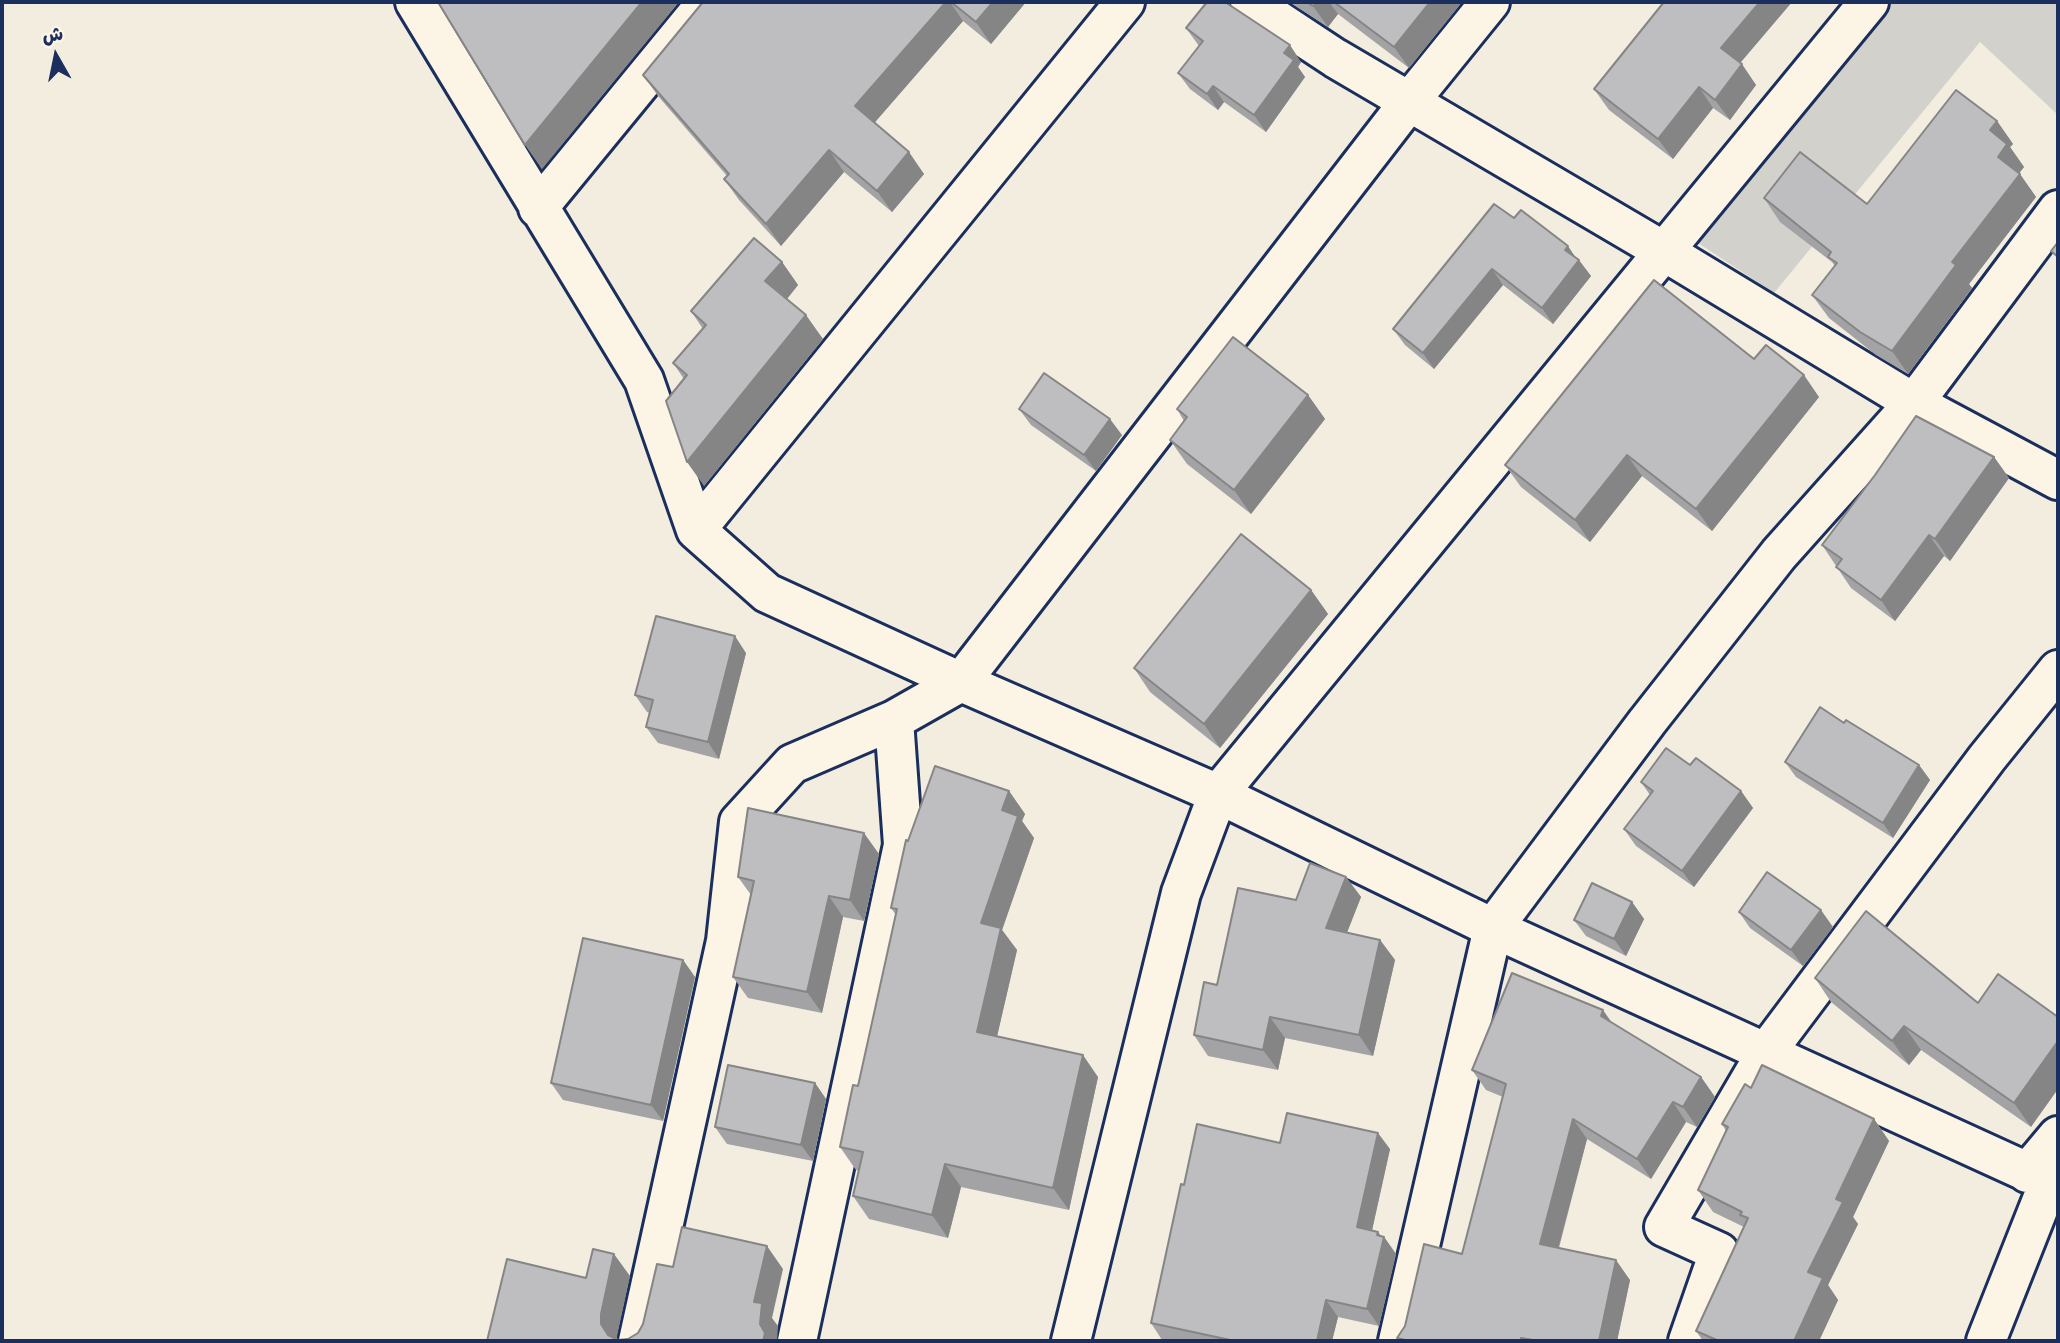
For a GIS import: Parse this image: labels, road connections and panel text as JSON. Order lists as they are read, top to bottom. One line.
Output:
{"north":"top"}
